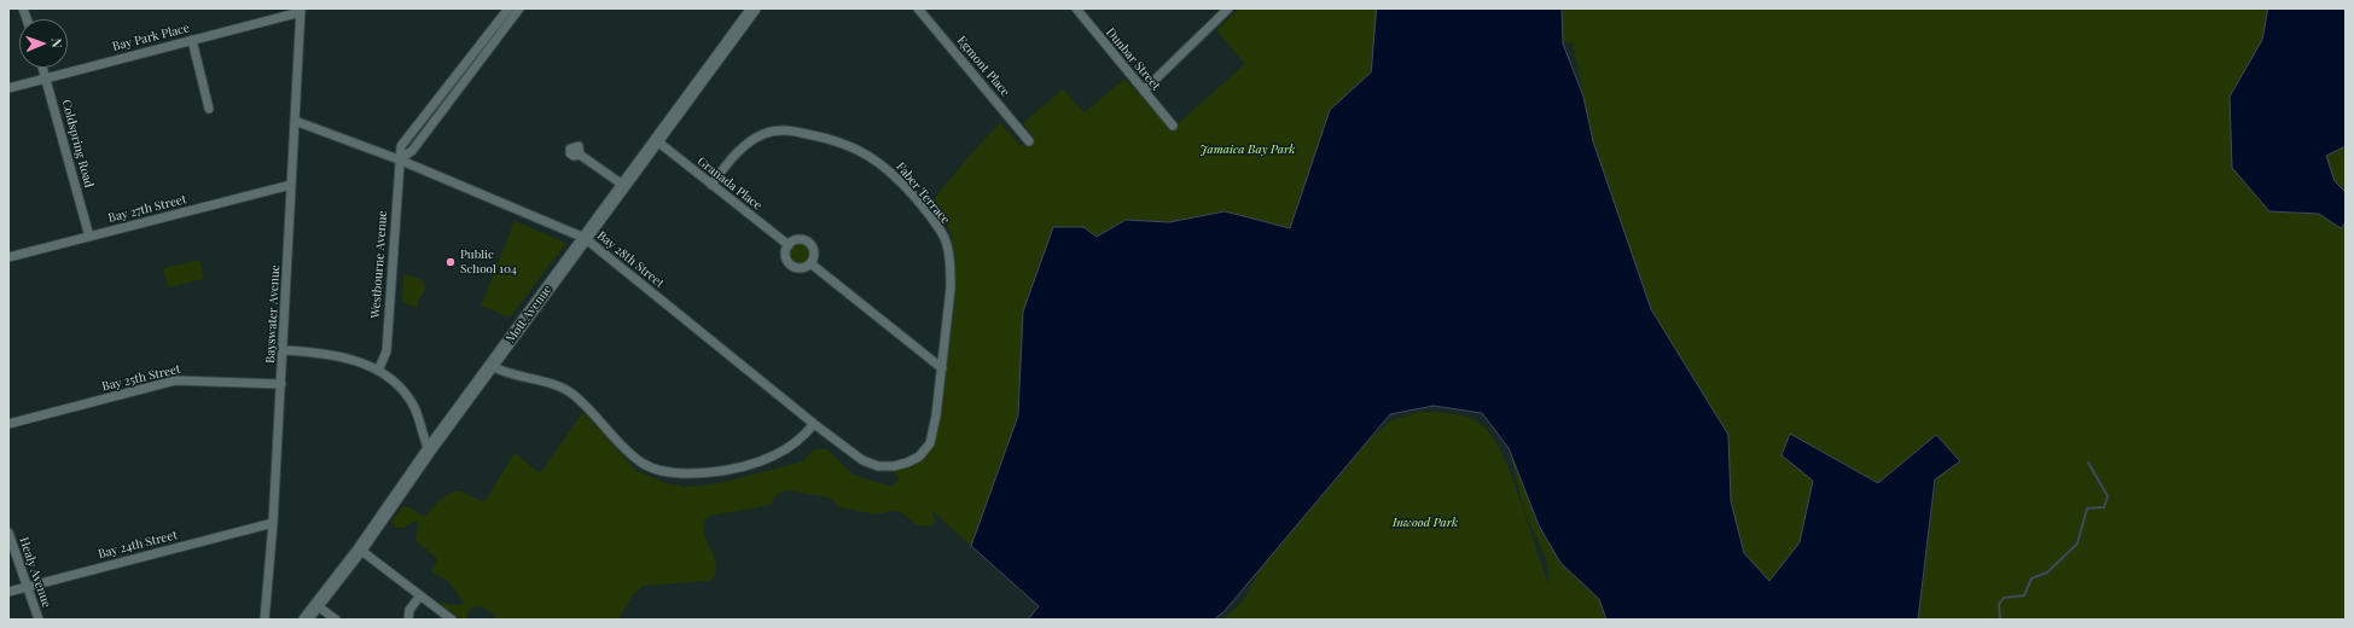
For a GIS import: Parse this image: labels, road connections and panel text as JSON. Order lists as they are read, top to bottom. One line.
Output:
{"streets":{"street":["Bay Park Place","Dunbar Street","Egmont Place","Coldspring Road","Granada Place","Faber Terrace","Bay 27th Street","Bay 28th Street","Westbourne Avenue","Bayswater Avenue","Mott Avenue","Bay 25th Street","Bay 24th Street","Healy Avenue"]},"crossings":[["Bay Park Place","Coldspring Road"],["Bay Park Place","Bayswater Avenue"],["Coldspring Road","Bay 27th Street"],["Granada Place","Faber Terrace"],["Granada Place","Mott Avenue"],["Faber Terrace","Bay 28th Street"],["Bay 27th Street","Bayswater Avenue"],["Bay 28th Street","Westbourne Avenue"],["Bay 28th Street","Bayswater Avenue"],["Bay 28th Street","Mott Avenue"],["Bayswater Avenue","Bay 25th Street"],["Bayswater Avenue","Bay 24th Street"],["Bay 24th Street","Healy Avenue"]],"parks":["Jamaica Bay Park","Inwood Park"],"places":["Public School 104"],"north":"right"}
